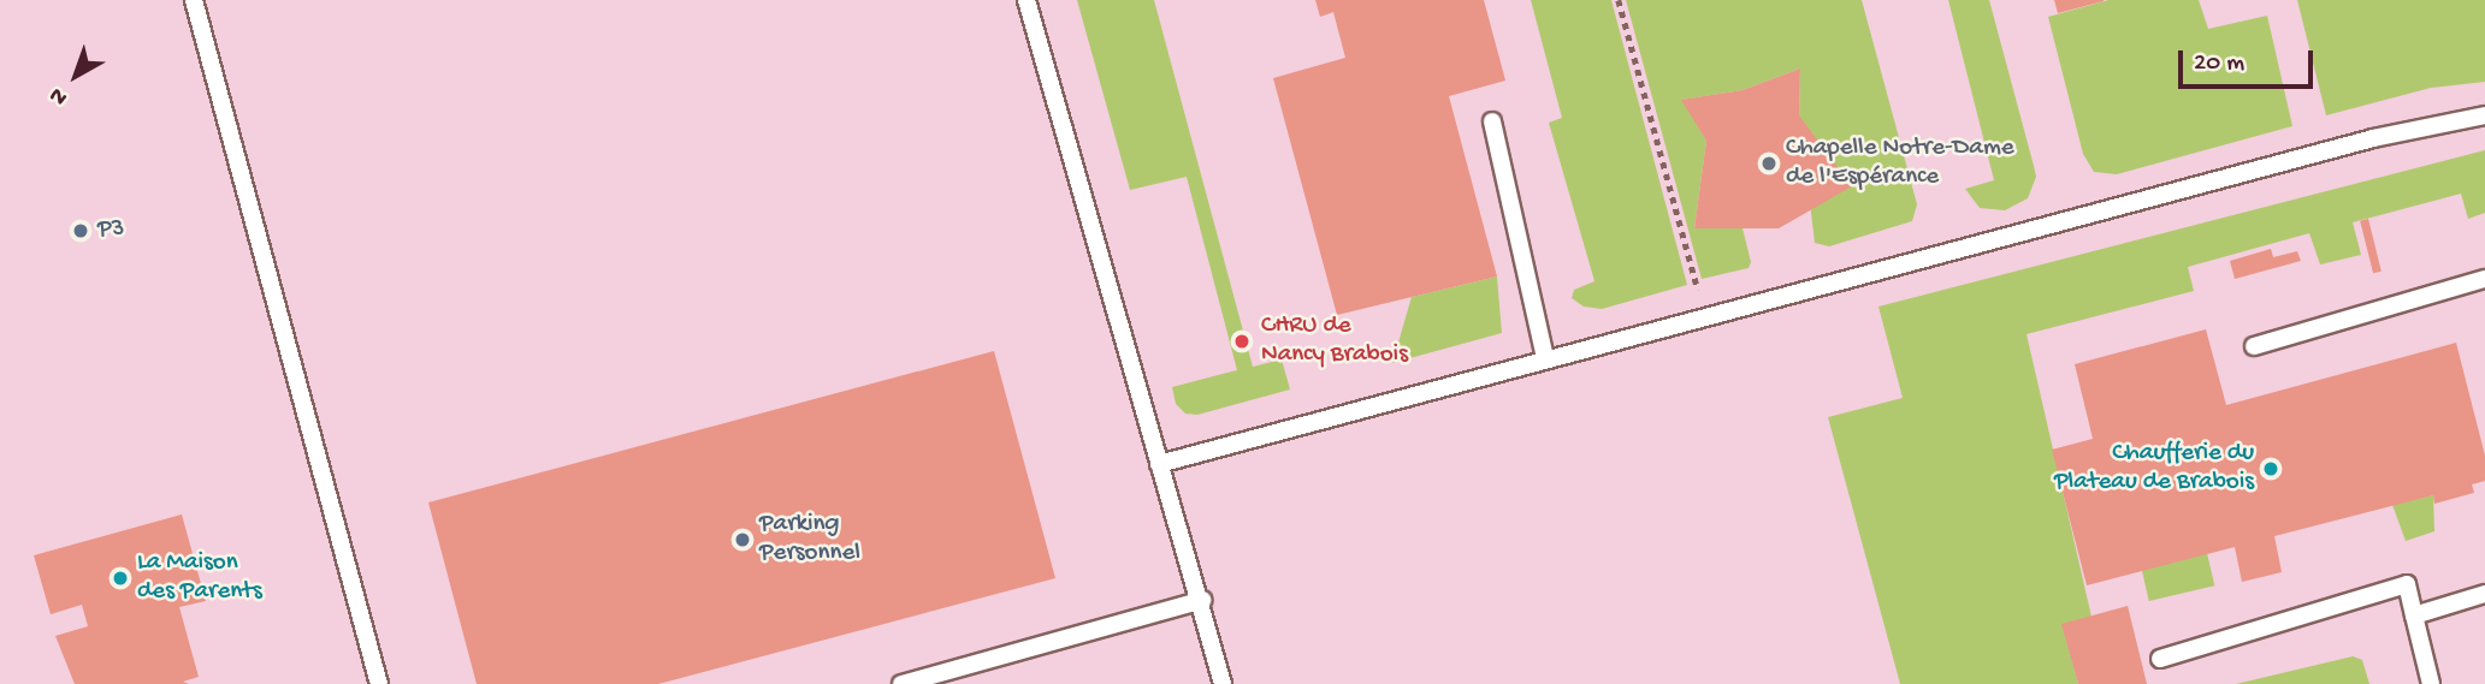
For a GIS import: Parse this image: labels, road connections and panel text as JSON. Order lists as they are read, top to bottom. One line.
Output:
{"places":["Chapelle Notre-Dame de l'Espérance","P3","CHRU de Nancy Brabois","Chaufferie du Plateau de Brabois","Parking Personnel","La Maison des Parents"],"scale_bar":"20 m","north":"bottom left"}
